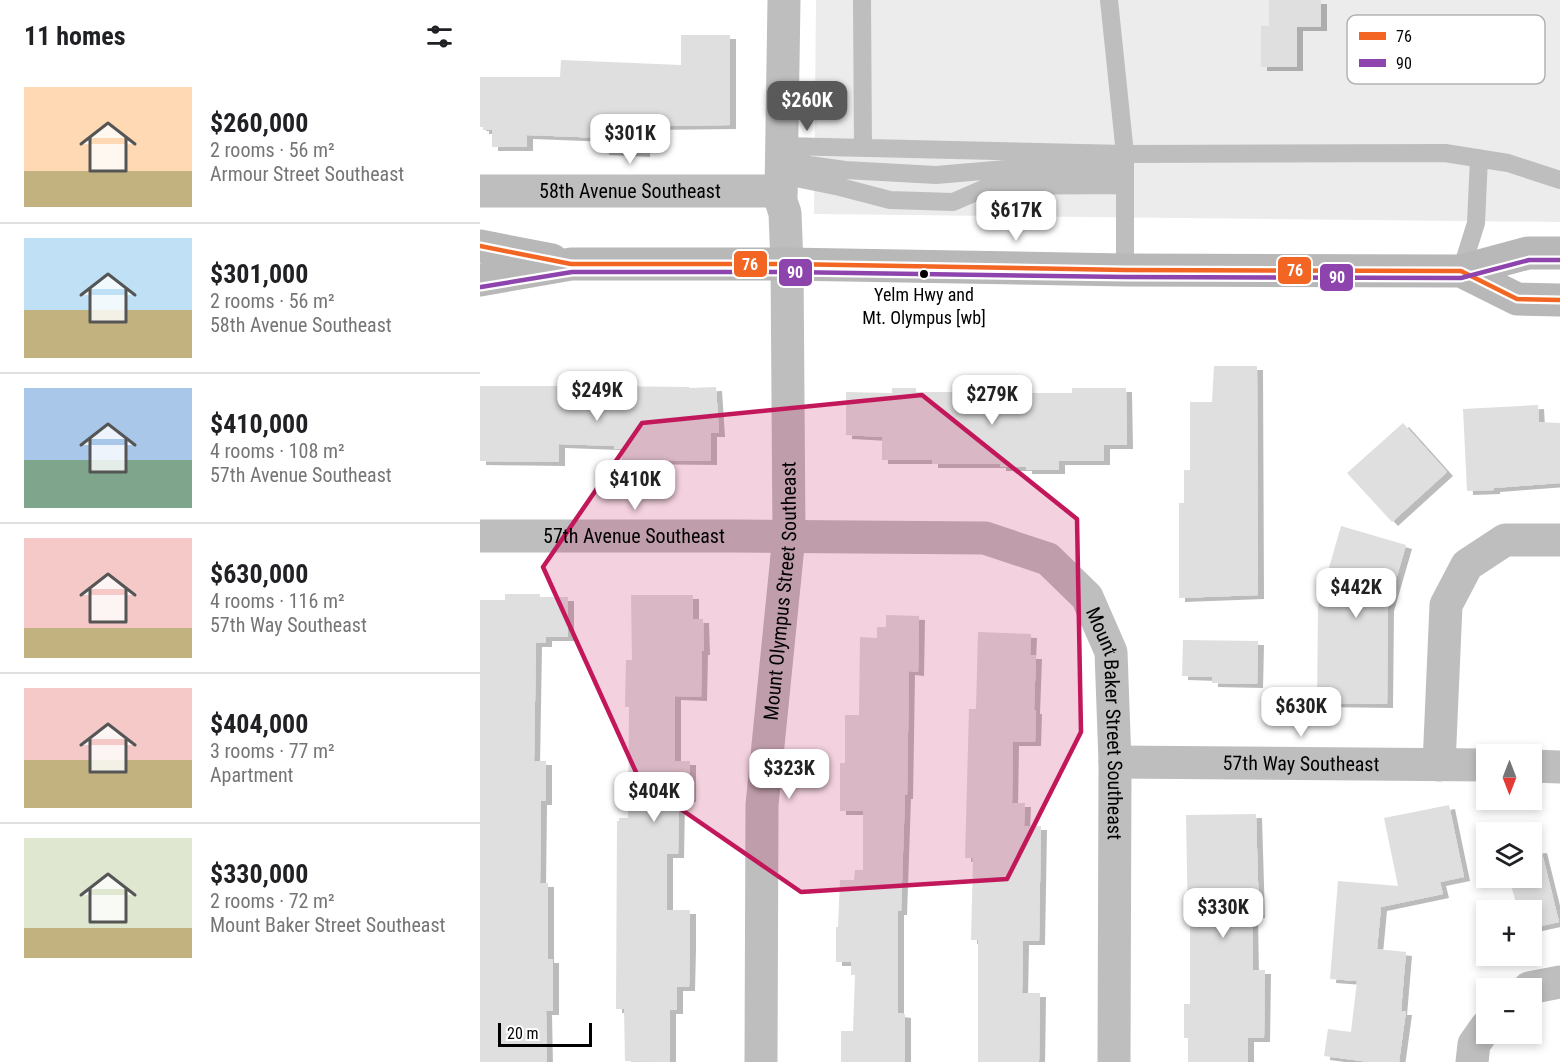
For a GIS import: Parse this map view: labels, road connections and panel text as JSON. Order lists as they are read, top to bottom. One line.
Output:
{"streets":{"street":["58th Avenue Southeast","57th Avenue Southeast","Mount Olympus Street Southeast","Mount Baker Street Southeast","57th Way Southeast"]},"crossings":[["58th Avenue Southeast","Mount Olympus Street Southeast"],["57th Avenue Southeast","Mount Olympus Street Southeast"],["57th Avenue Southeast","Mount Baker Street Southeast"],["Mount Olympus Street Southeast","Mount Baker Street Southeast"],["Mount Baker Street Southeast","57th Way Southeast"]],"places":["Yelm Hwy and Mt. Olympus [wb]"],"lines":["transit line 76","transit line 90"],"legend":["76","90"],"scale_bar":"20 m","north":"bottom","page":{"heading":"11 homes","list":[{"name":"$260,000","note":"2 rooms · 56 m² · Armour Street Southeast"},{"name":"$301,000","note":"2 rooms · 56 m² · 58th Avenue Southeast"},{"name":"$410,000","note":"4 rooms · 108 m² · 57th Avenue Southeast"},{"name":"$630,000","note":"4 rooms · 116 m² · 57th Way Southeast"},{"name":"$404,000","note":"3 rooms · 77 m² · Apartment"},{"name":"$330,000","note":"2 rooms · 72 m² · Mount Baker Street Southeast"}],"price":["$260K","$301K","$617K","$249K","$279K","$410K","$442K","$630K","$323K","$404K","$330K"],"map_buttons":["+","−"],"scale":"20 m"}}
